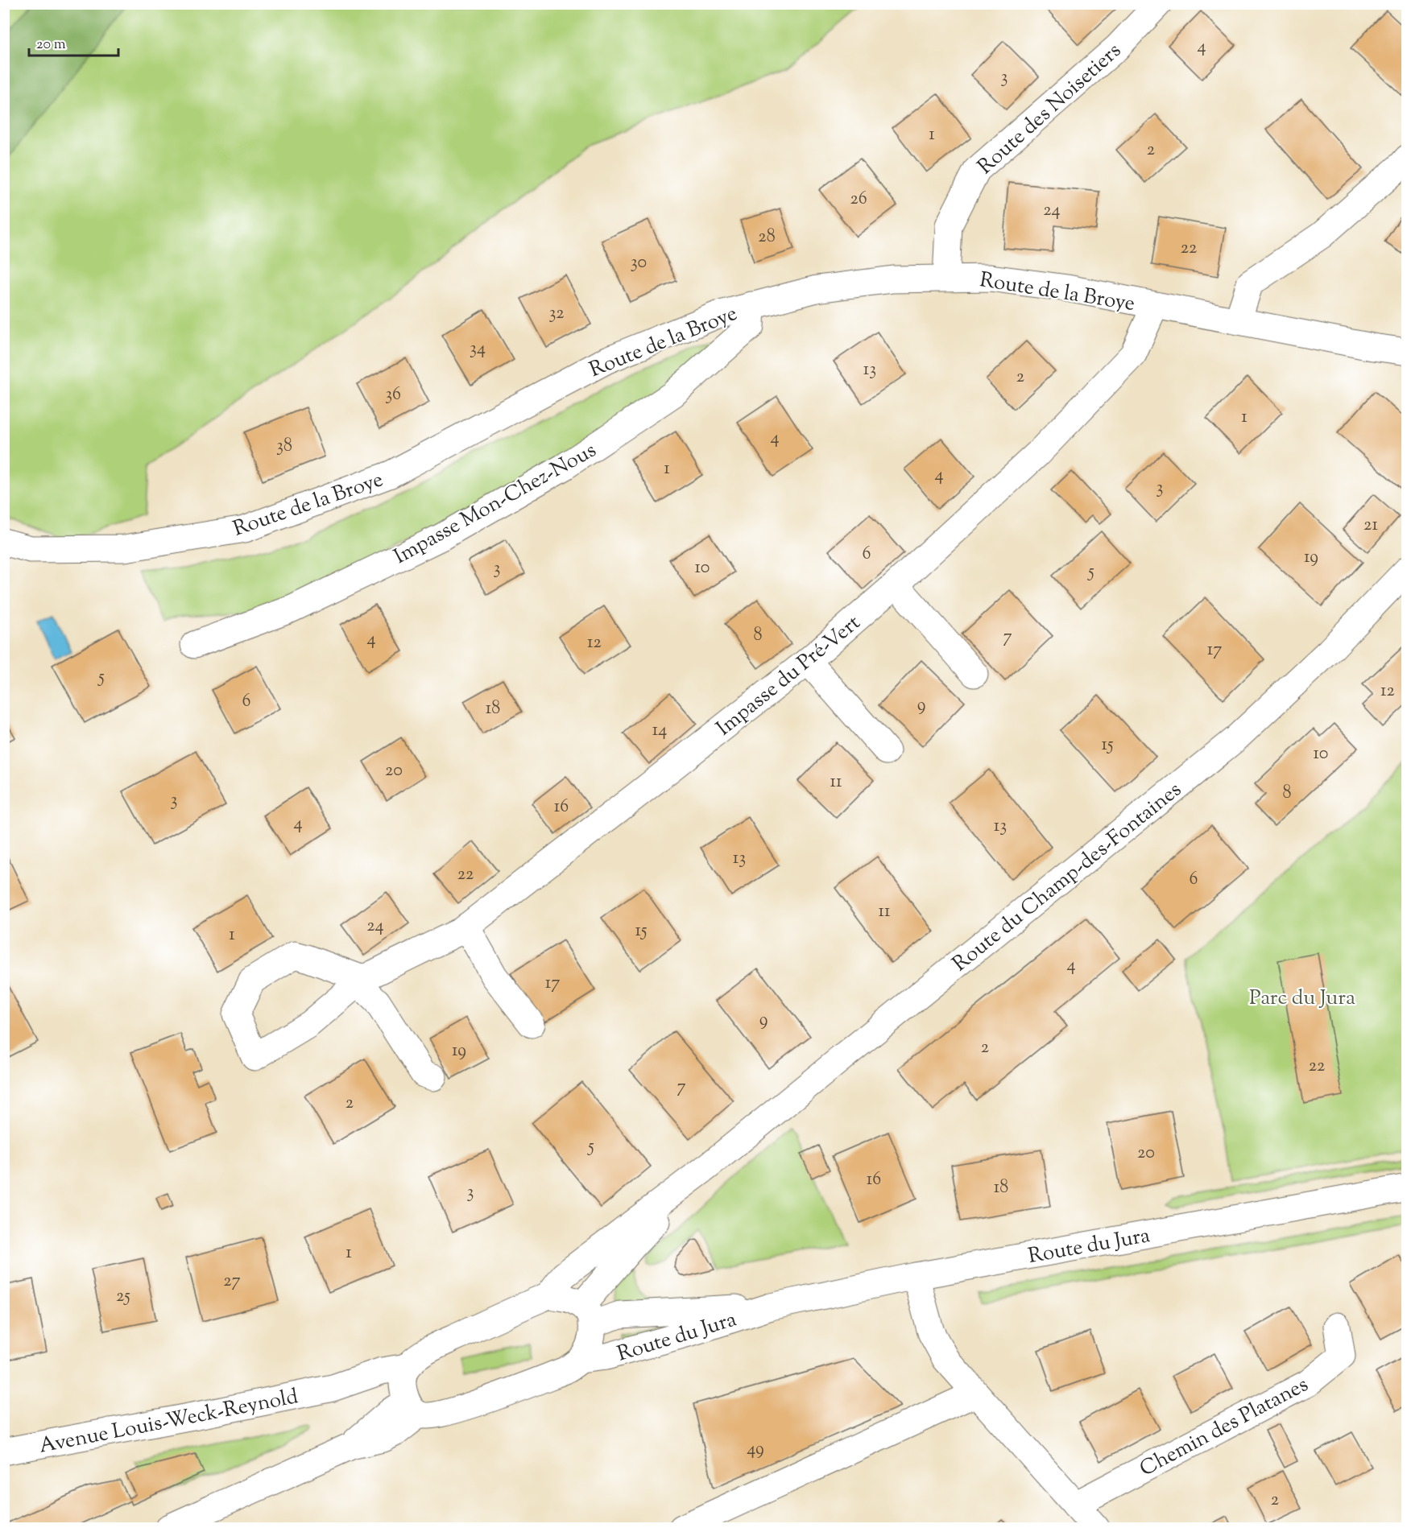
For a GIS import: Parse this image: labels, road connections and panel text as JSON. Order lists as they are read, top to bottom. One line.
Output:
{"streets":{"street":["Route des Noisetiers","Route de la Broye","Impasse Mon-Chez-Nous","Impasse du Pré-Vert","Route du Champ-des-Fontaines","Route du Jura","Avenue Louis-Weck-Reynold","Chemin des Platanes"]},"crossings":[["Route des Noisetiers","Route de la Broye"],["Route de la Broye","Impasse Mon-Chez-Nous"],["Route de la Broye","Impasse du Pré-Vert"],["Route du Champ-des-Fontaines","Route du Jura"],["Route du Jura","Avenue Louis-Weck-Reynold"]],"parks":["Parc du Jura"],"house_numbers":["4","3","1","2","26","24","28","22","30","32","34","13","2","36","1","4","38","1","4","3","21","6","19","10","3","5","8","7","4","12","17","5","12","6","9","18","14","15","10","20","11","8","3","16","4","13","13","22","6","11","24","15","1","4","17","9","2","19","22","7","2","5","20","16","18","3","1","27","25","49","2"],"scale_bar":"20 m"}
